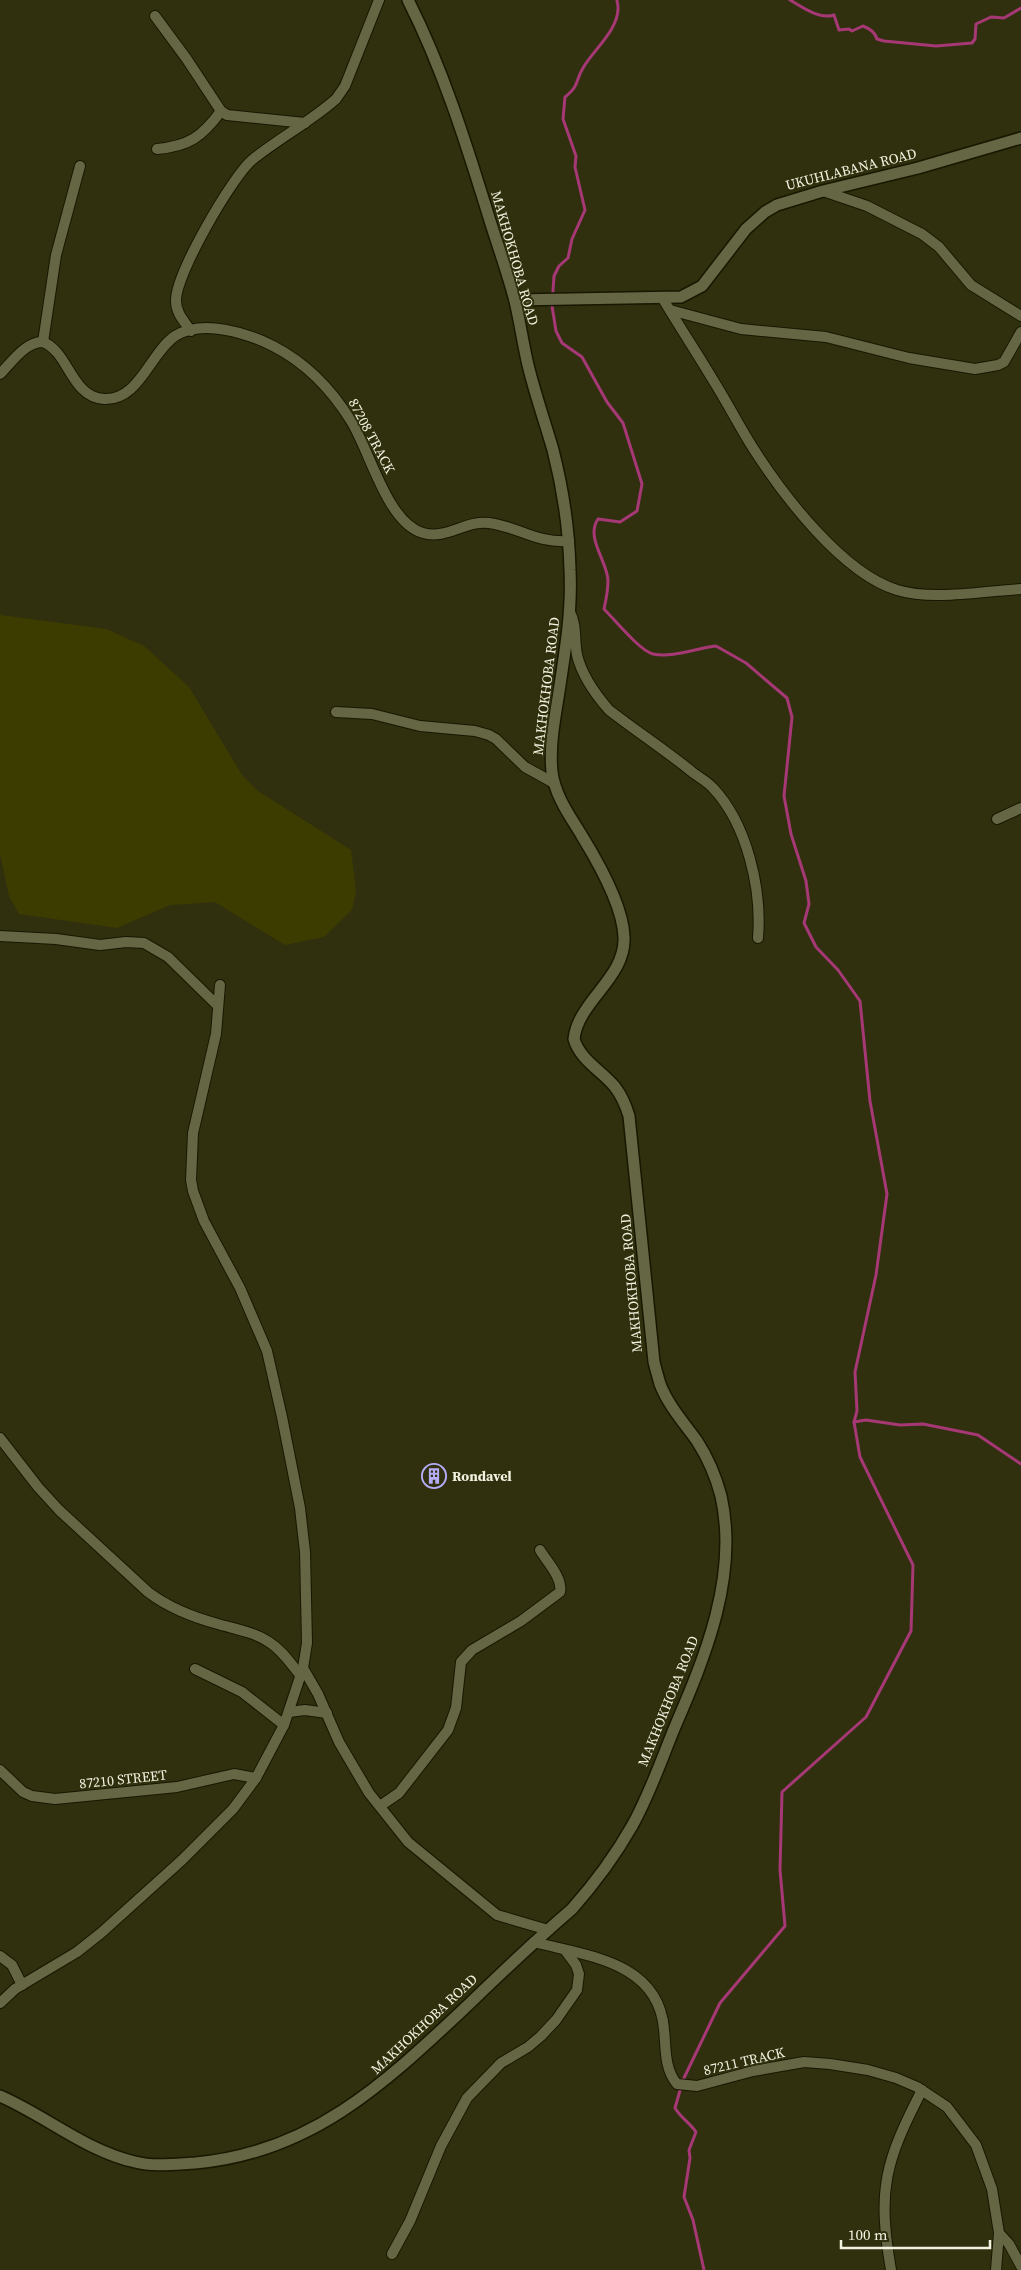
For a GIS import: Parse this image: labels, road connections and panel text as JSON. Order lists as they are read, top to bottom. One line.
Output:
{"streets":{"street":["UKUHLABANA ROAD","MAKHOKHOBA ROAD","87208 TRACK","87210 STREET","87211 TRACK"]},"crossings":[["UKUHLABANA ROAD","MAKHOKHOBA ROAD"],["MAKHOKHOBA ROAD","87208 TRACK"],["MAKHOKHOBA ROAD","87211 TRACK"]],"places":{"building":["Rondavel"]},"scale_bar":"100 m"}
